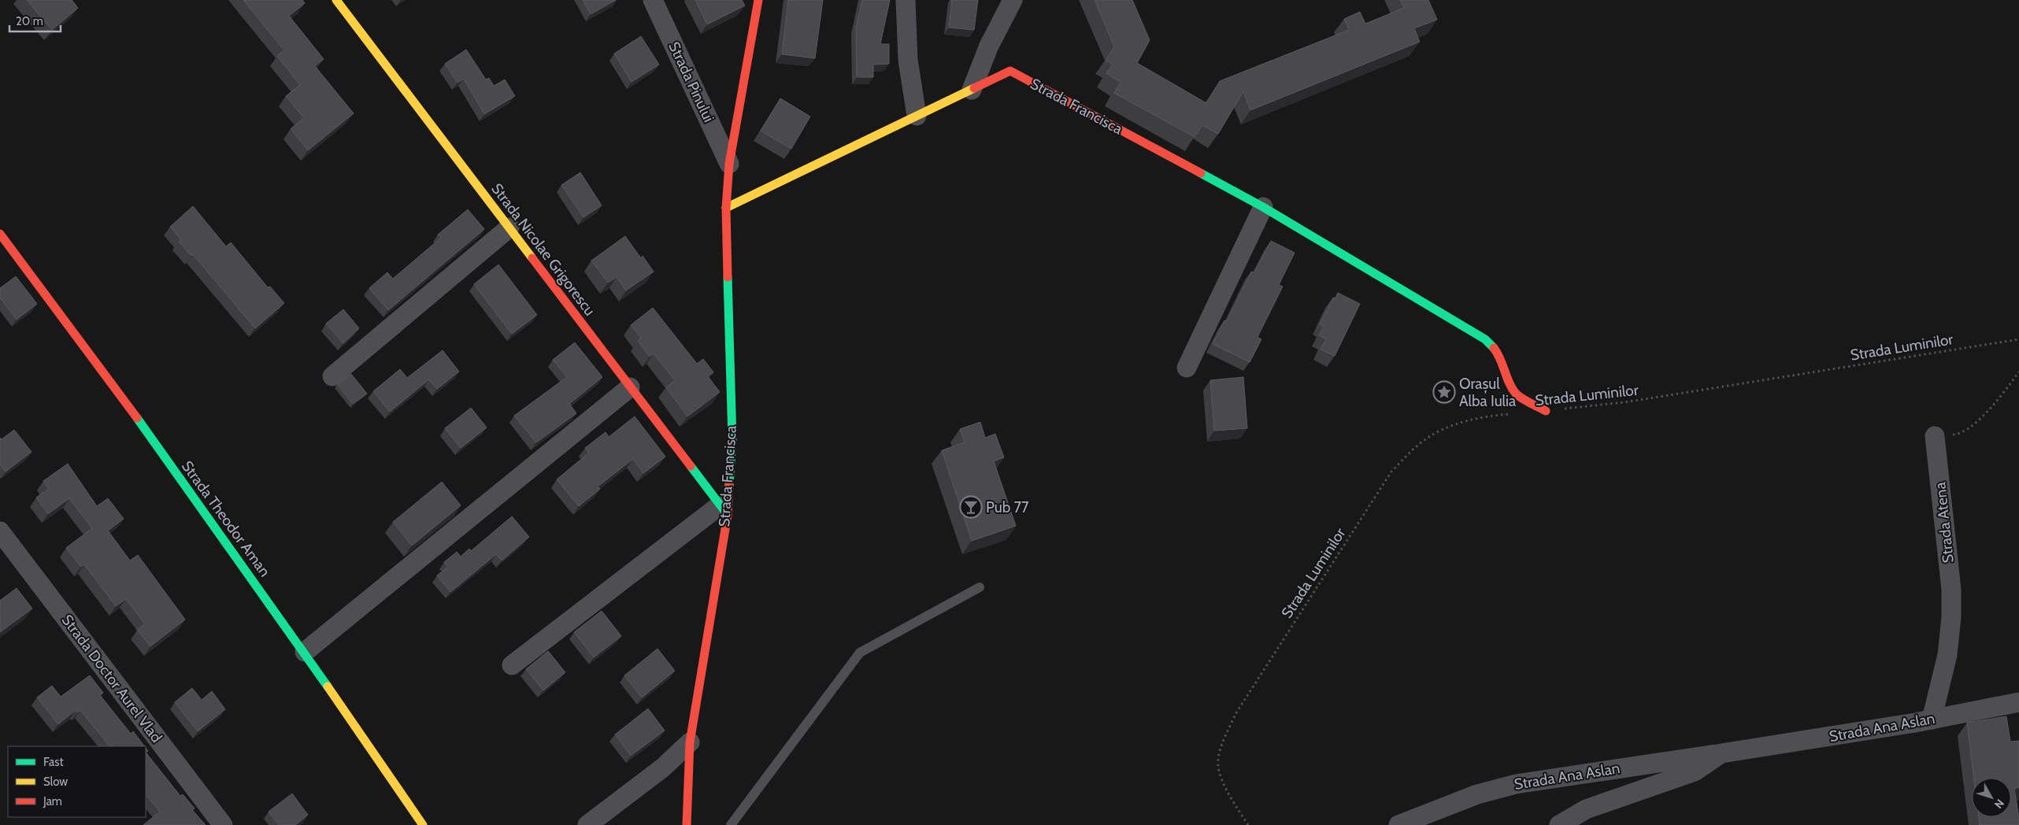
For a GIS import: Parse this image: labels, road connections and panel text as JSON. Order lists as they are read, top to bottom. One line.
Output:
{"streets":{"street":["Strada Pinului","Strada Francisca","Strada Nicolae Grigorescu","Strada Theodor Aman","Strada Atena","Strada Doctor Aurel Vlad","Strada Ana Aslan"],"path":["Strada Luminilor"]},"crossings":[["Strada Pinului","Strada Francisca"],["Strada Francisca","Strada Nicolae Grigorescu"],["Strada Atena","Strada Ana Aslan"]],"places":{"place":["Orașul Alba Iulia"],"bar":["Pub 77"]},"legend":["Fast","Slow","Jam"],"scale_bar":"20 m","north":"bottom right"}
